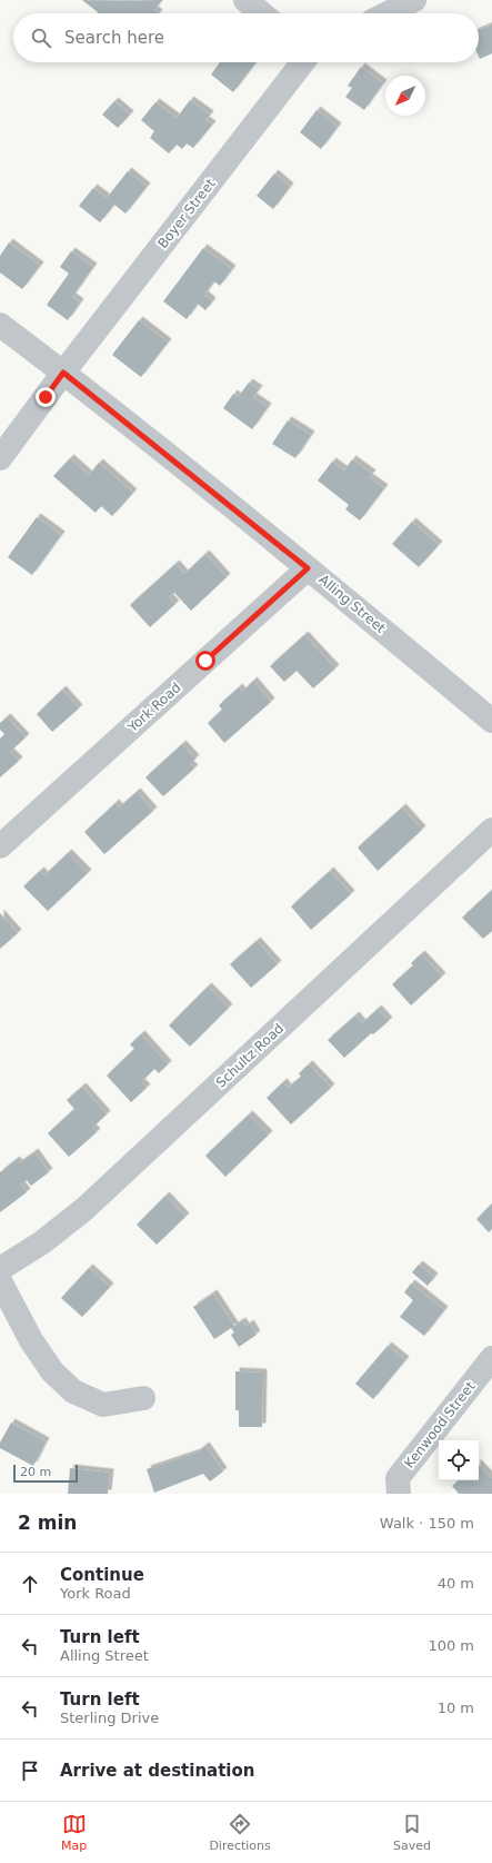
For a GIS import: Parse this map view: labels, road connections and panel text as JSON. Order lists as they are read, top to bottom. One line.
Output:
{"streets":{"street":["Boyer Street","Alling Street","York Road","Schultz Road","Kenwood Street"]},"crossings":[["Boyer Street","Alling Street"],["Alling Street","York Road"]],"scale_bar":"20 m","north":"bottom left","page":{"search":"Search here","scale":"20 m","heading":["2 min","Walk · 150 m"],"list":[["Continue","York Road","40 m"],["Turn left","Alling Street","100 m"],["Turn left","Sterling Drive","10 m"],"Arrive at destination"],"nav":["Map","Directions","Saved"]}}
